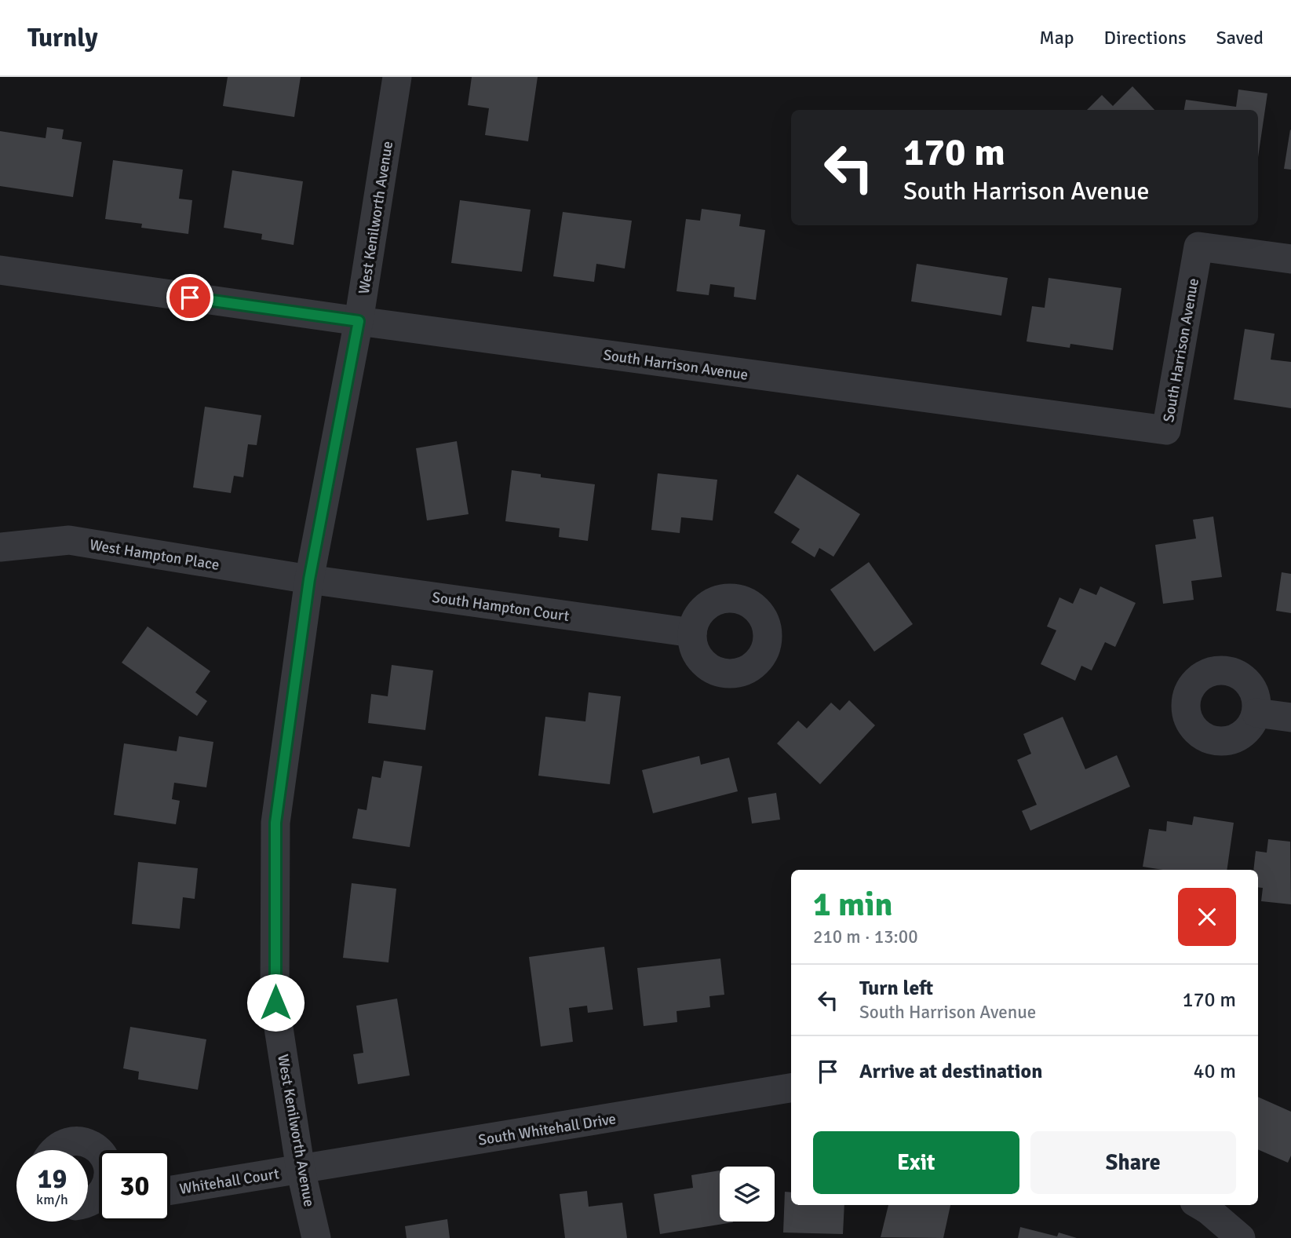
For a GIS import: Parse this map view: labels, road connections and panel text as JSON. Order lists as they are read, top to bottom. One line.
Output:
{"streets":{"street":["West Kenilworth Avenue","South Harrison Avenue","West Hampton Place","South Hampton Court","South Whitehall Drive","Whitehall Court"]},"crossings":[["West Kenilworth Avenue","South Harrison Avenue"],["West Kenilworth Avenue","West Hampton Place"],["West Kenilworth Avenue","South Hampton Court"],["West Kenilworth Avenue","South Whitehall Drive"],["West Kenilworth Avenue","Whitehall Court"],["West Hampton Place","South Hampton Court"],["South Whitehall Drive","Whitehall Court"]],"page":{"header":"Turnly","nav":["Map","Directions","Saved"],"turn":["170 m","South Harrison Avenue"],"heading":["1 min","210 m · 13:00"],"list":[{"name":"Turn left","note":"South Harrison Avenue","value":"170 m"},{"name":"Arrive at destination","value":"40 m"}],"buttons":["Exit","Share"],"speed":"19 km/h","limit":"30"}}
